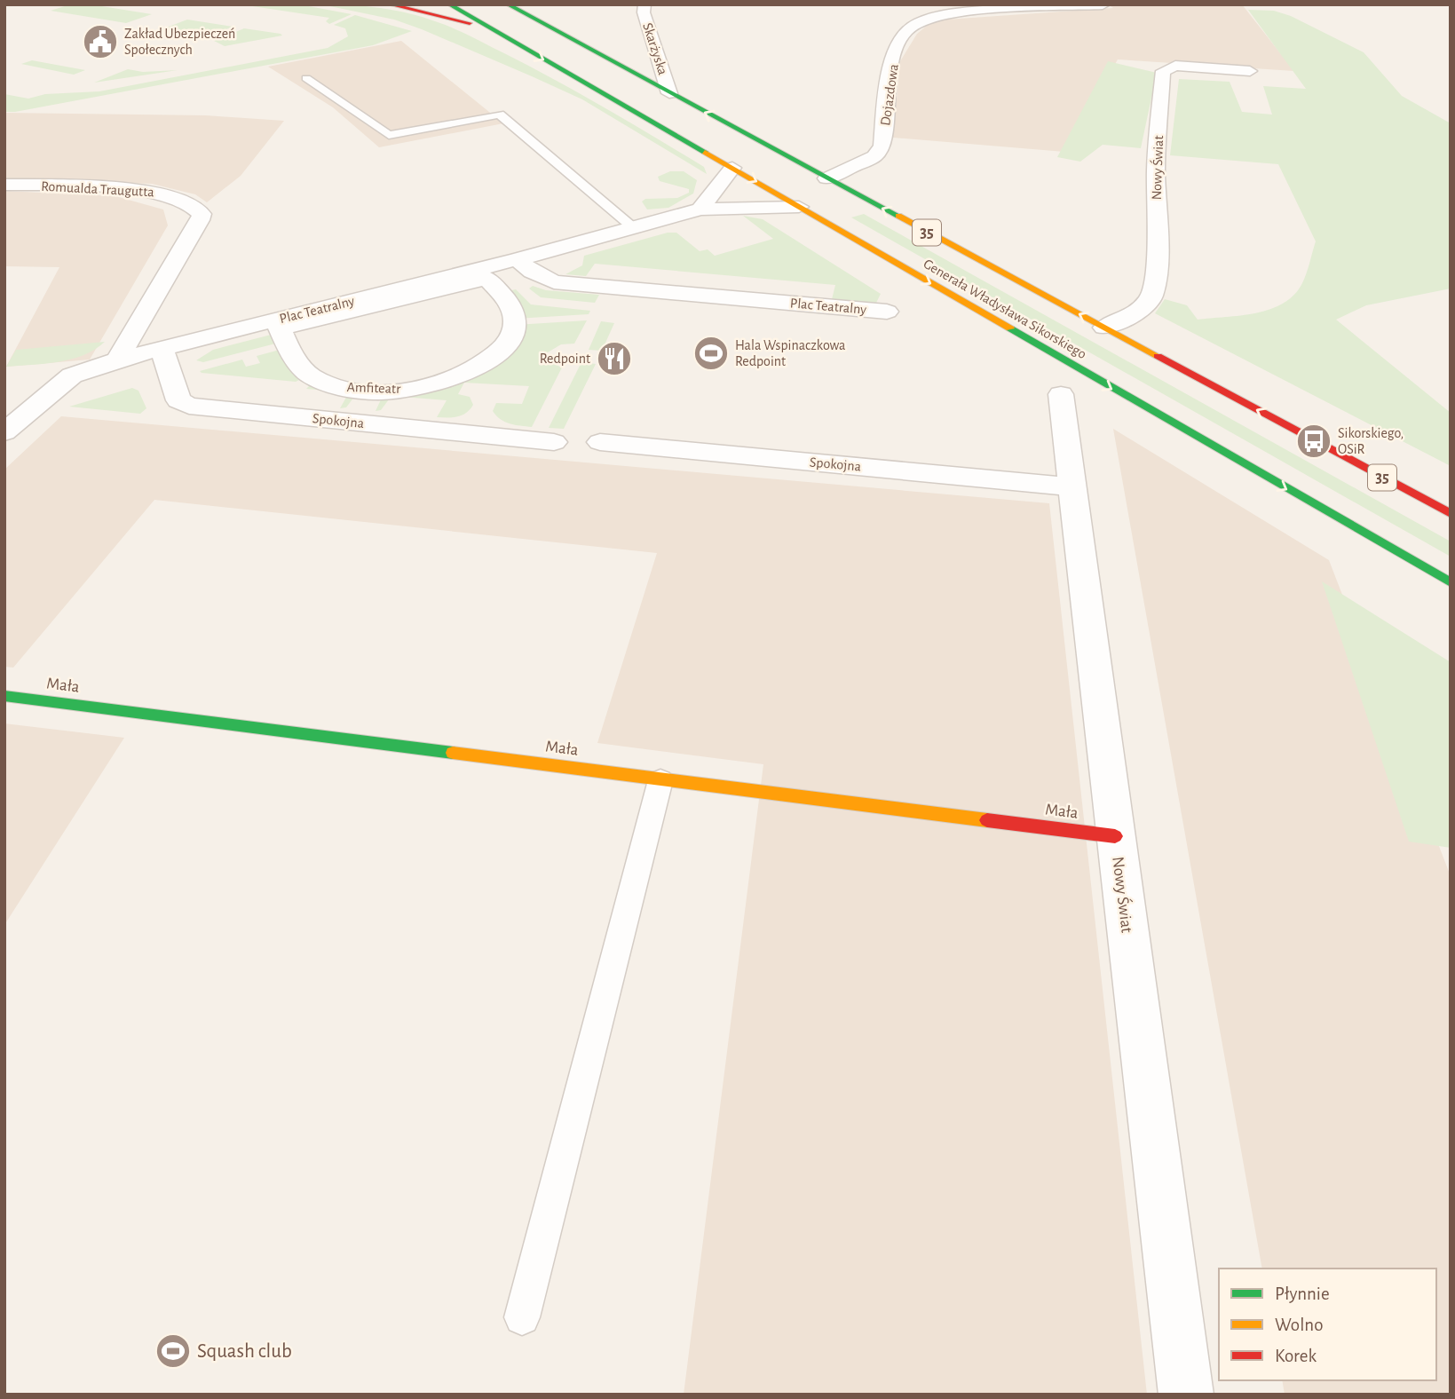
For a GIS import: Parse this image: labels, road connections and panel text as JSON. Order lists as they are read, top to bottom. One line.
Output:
{"streets":{"main road":["35","Generała Władysława Sikorskiego","Mała"],"street":["Skarżyska","Dojazdowa","Nowy Świat","Romualda Traugutta","Plac Teatralny","Amfiteatr","Spokojna"]},"crossings":[["Skarżyska","Generała Władysława Sikorskiego"],["Dojazdowa","Generała Władysława Sikorskiego"],["Nowy Świat","Generała Władysława Sikorskiego"],["Nowy Świat","Spokojna"],["Nowy Świat","Mała"],["Romualda Traugutta","Plac Teatralny"],["Plac Teatralny","Generała Władysława Sikorskiego"],["Plac Teatralny","Spokojna"]],"places":{"public building":["Zakład Ubezpieczeń Społecznych"],"sports":["Hala Wspinaczkowa Redpoint","Squash club"],"restaurant":["Redpoint"],"bus stop":["Sikorskiego, OSiR"]},"legend":["Płynnie","Wolno","Korek"]}
